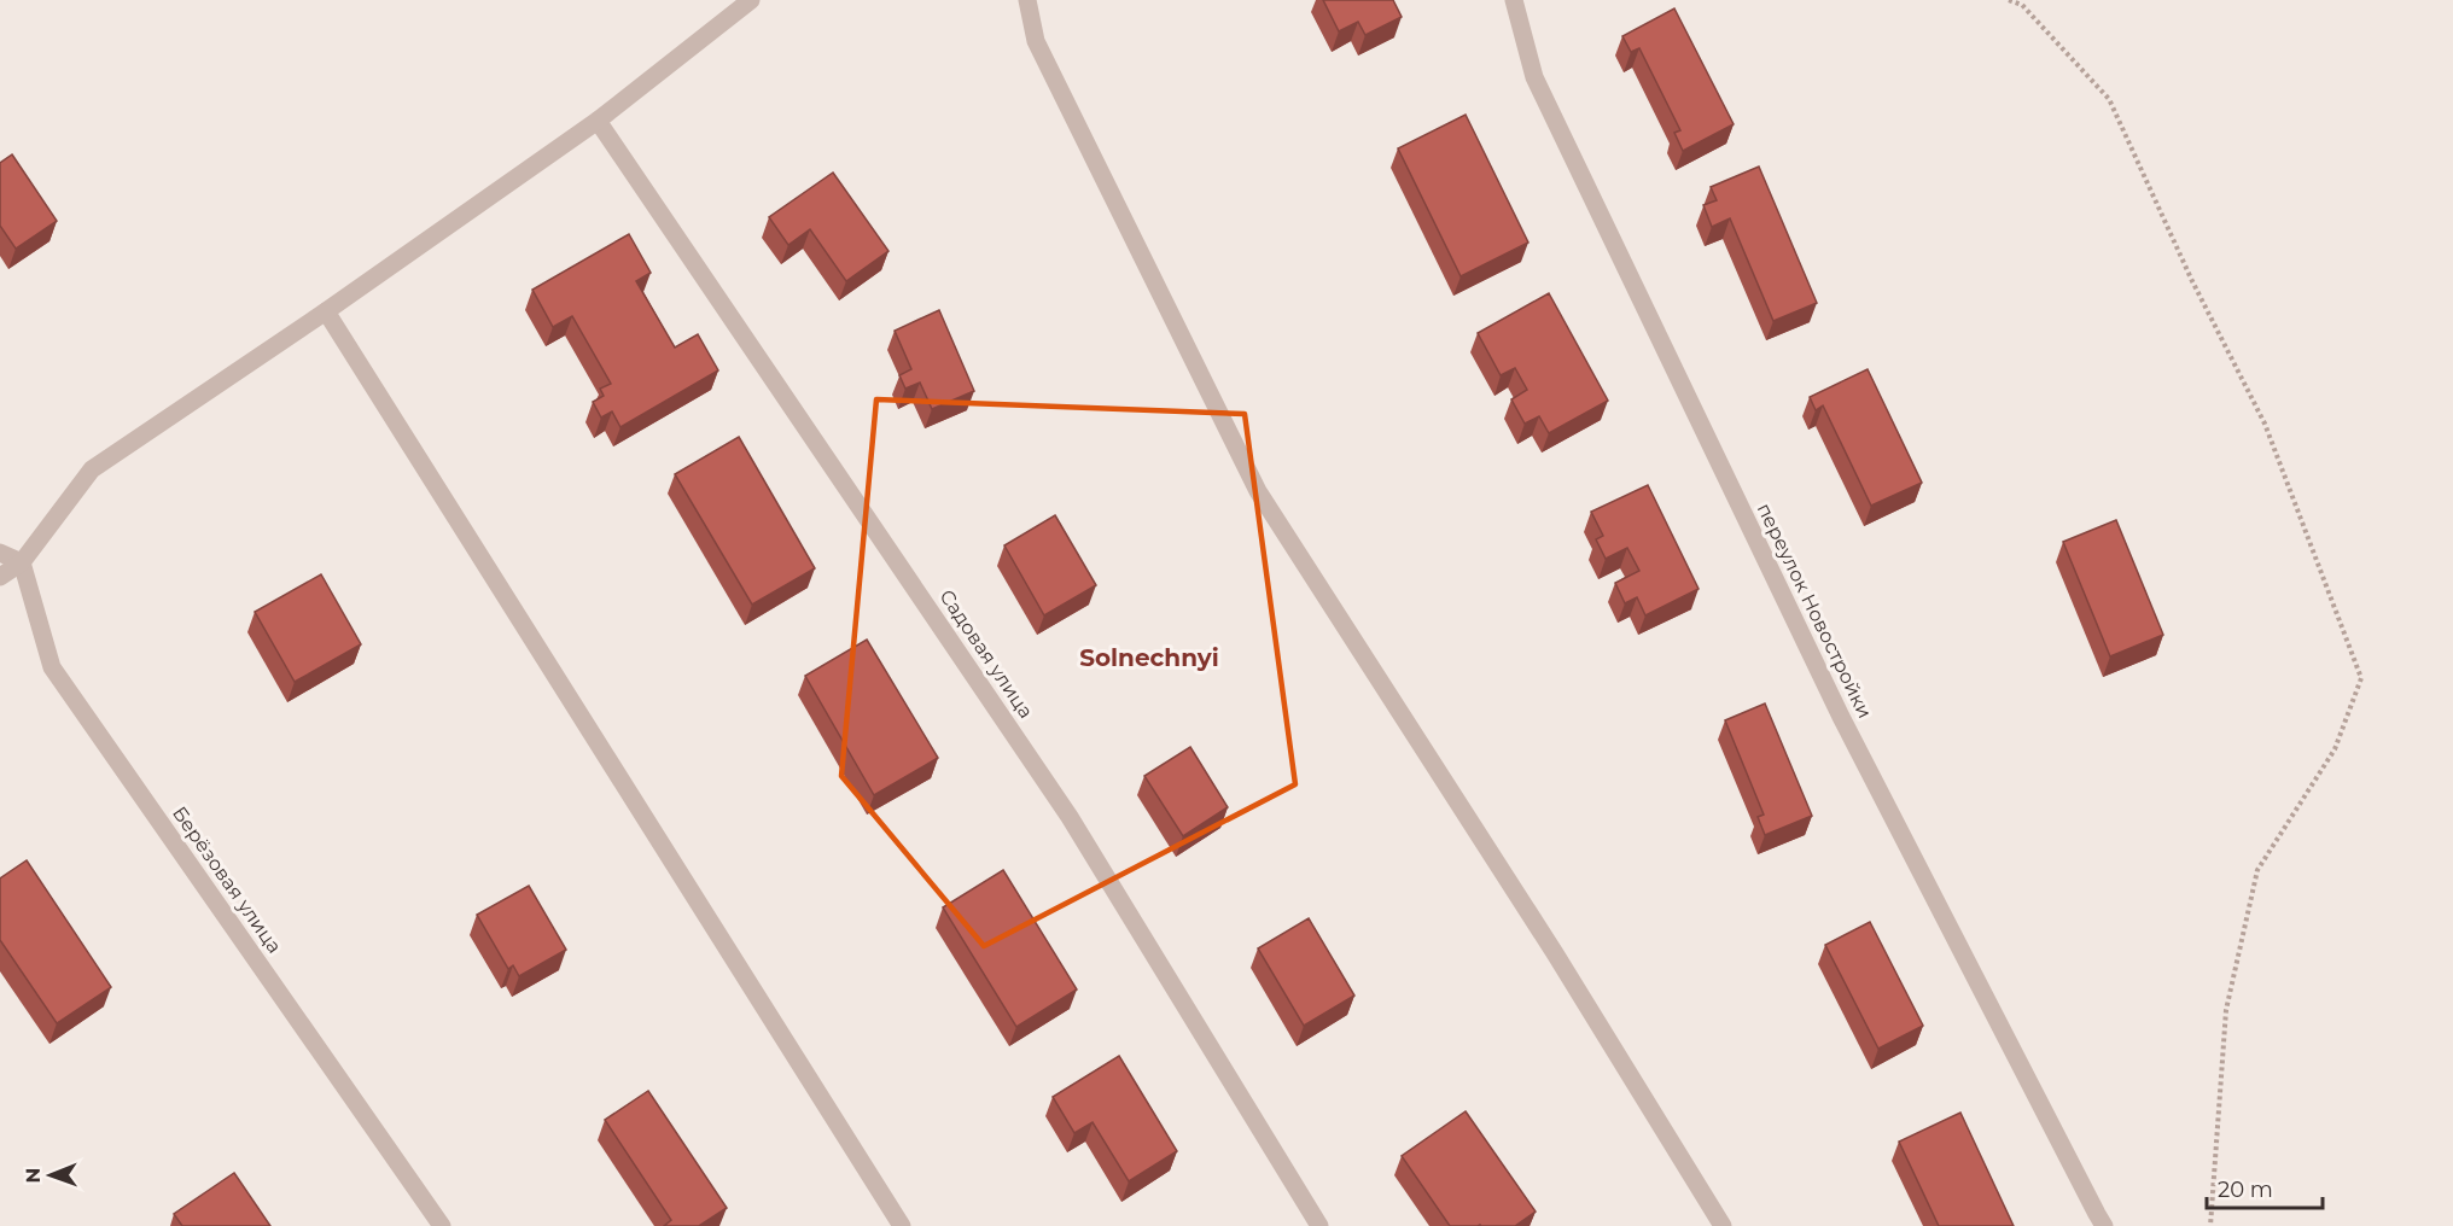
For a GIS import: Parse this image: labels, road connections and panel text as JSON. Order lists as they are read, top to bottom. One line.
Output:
{"streets":{"street":["переулок Новостройки","Садовая улица","Берёзовая улица"]},"districts":["Solnechnyi"],"scale_bar":"20 m","north":"left"}
